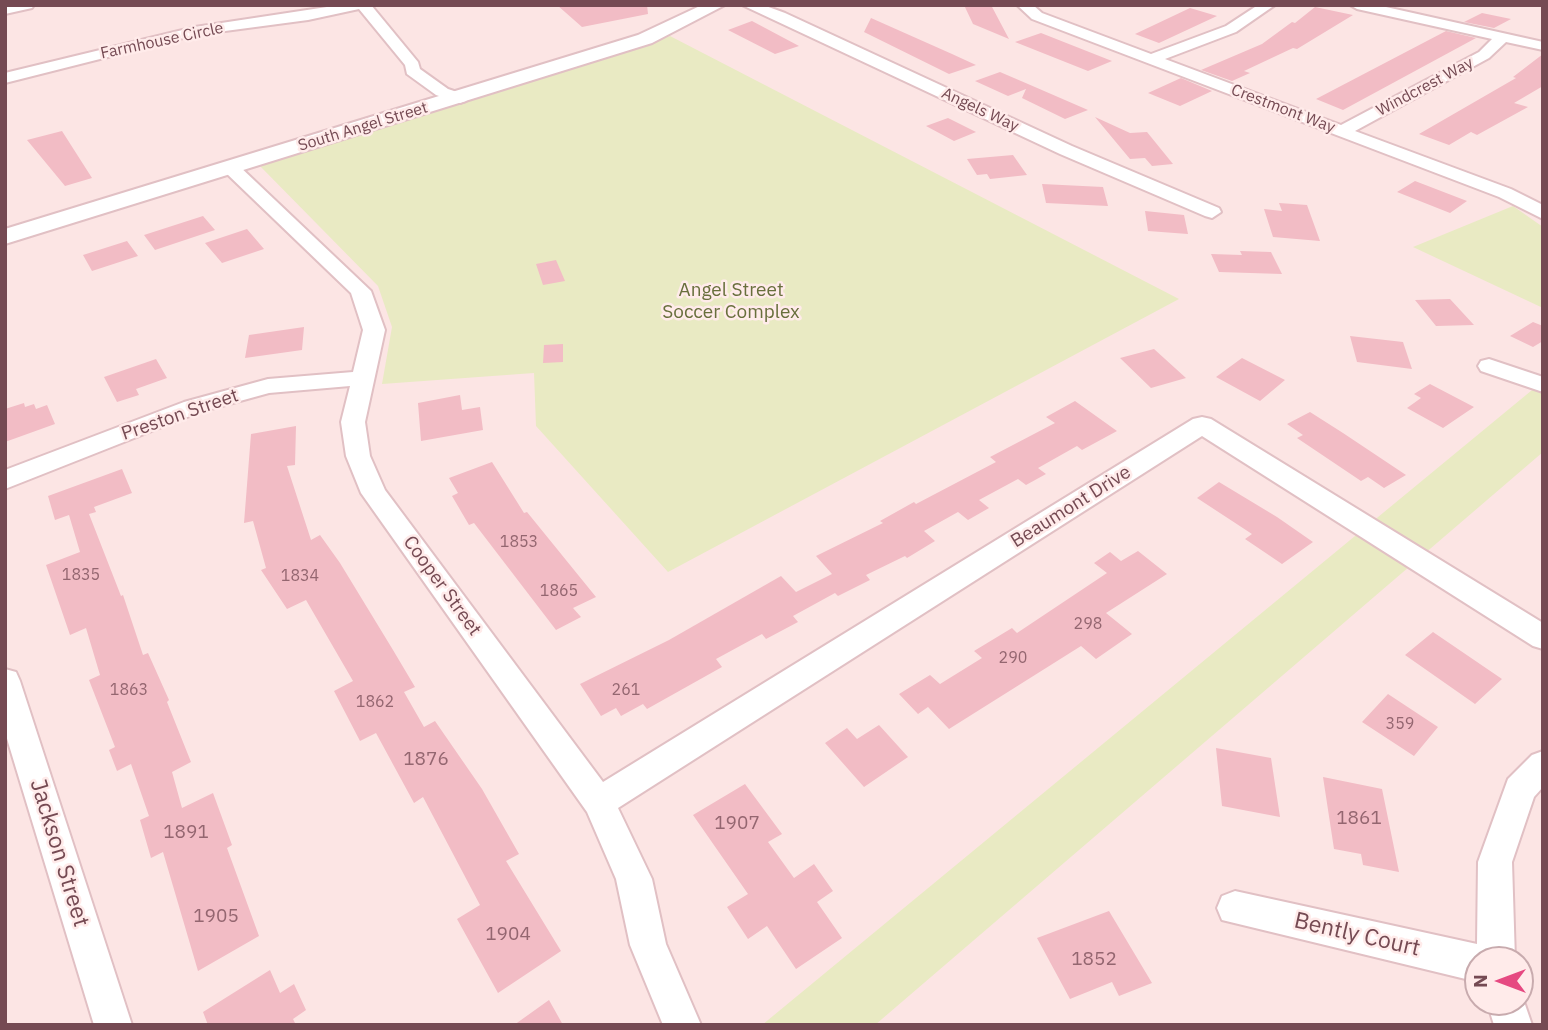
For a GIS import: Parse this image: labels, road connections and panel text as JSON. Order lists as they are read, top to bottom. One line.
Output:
{"streets":{"street":["Farmhouse Circle","Windcrest Way","Crestmont Way","Angels Way","South Angel Street","Preston Street","Beaumont Drive","Cooper Street","Jackson Street","Bently Court"]},"crossings":[["Windcrest Way","Crestmont Way"],["South Angel Street","Cooper Street"],["Preston Street","Cooper Street"],["Beaumont Drive","Cooper Street"]],"parks":["Angel Street Soccer Complex"],"house_numbers":["1853","1835","1834","1865","298","290","1863","261","1862","359","1876","1861","1907","1891","1905","1904","1852"],"north":"left"}
